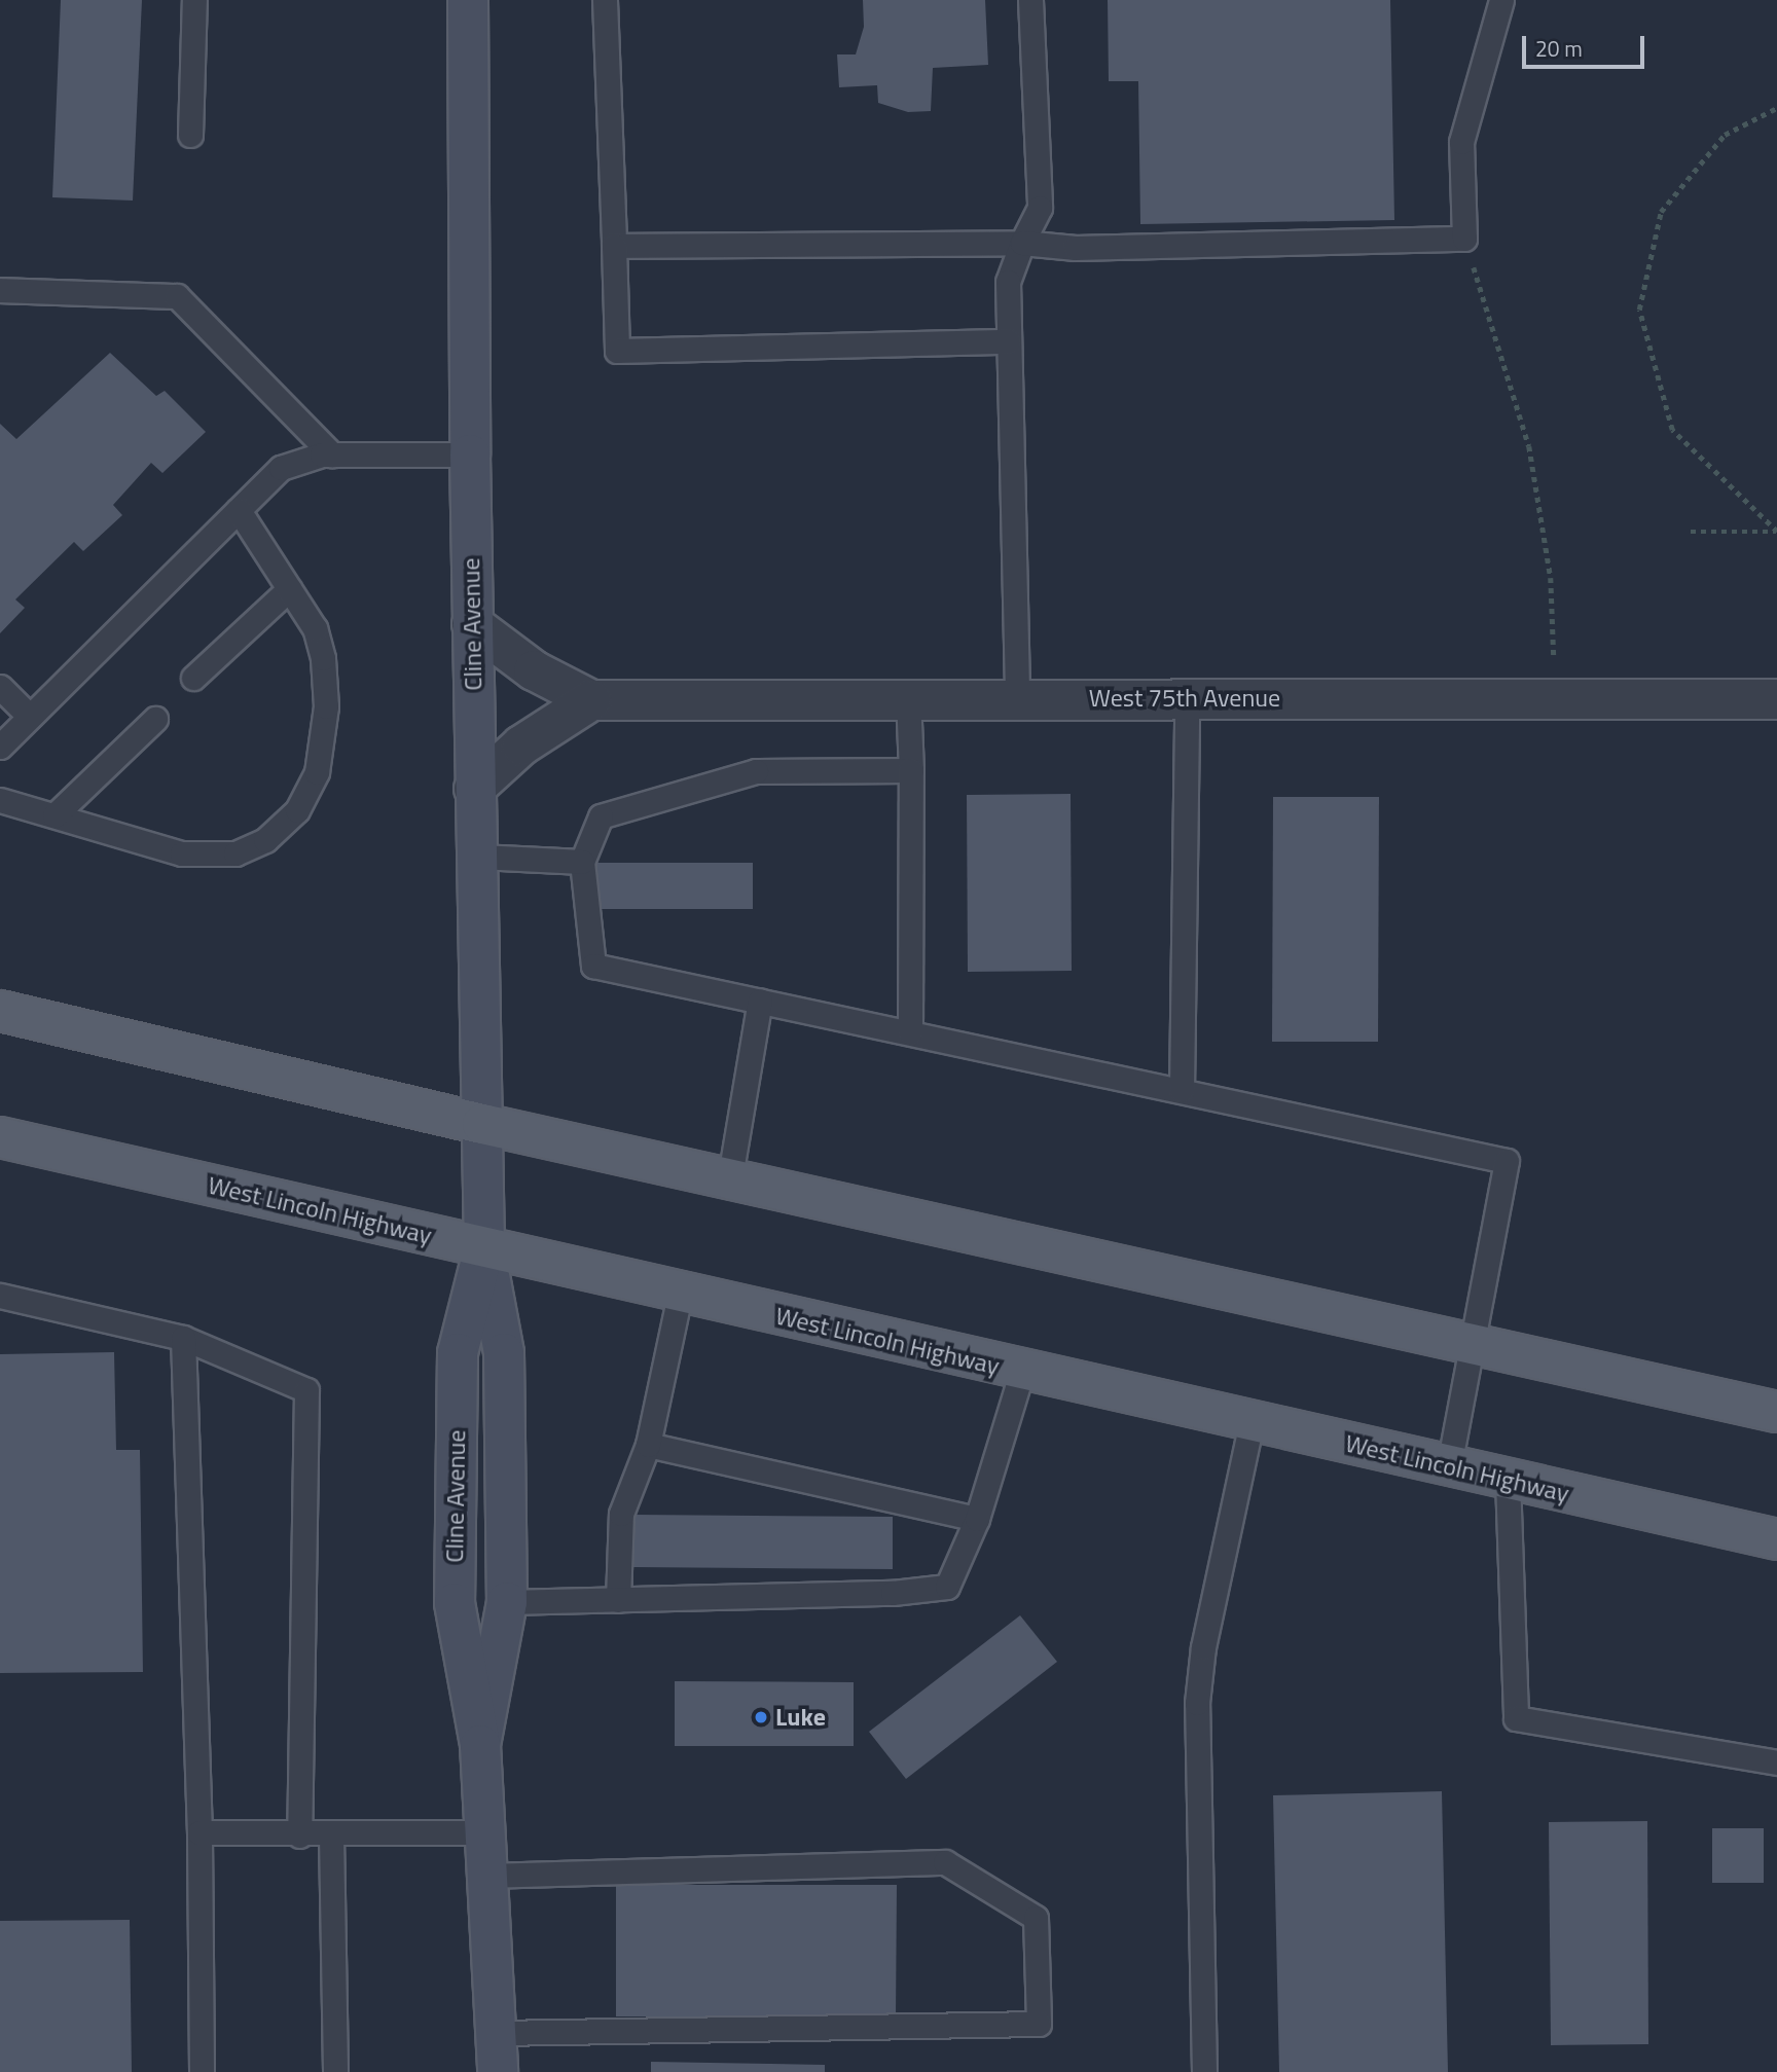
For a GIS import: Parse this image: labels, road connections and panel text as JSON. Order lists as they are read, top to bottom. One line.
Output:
{"streets":{"main road":["West Lincoln Highway"],"street":["Cline Avenue","West 75th Avenue"]},"crossings":[["Cline Avenue","West 75th Avenue"],["Cline Avenue","West Lincoln Highway"]],"places":["Luke"],"scale_bar":"20 m"}
